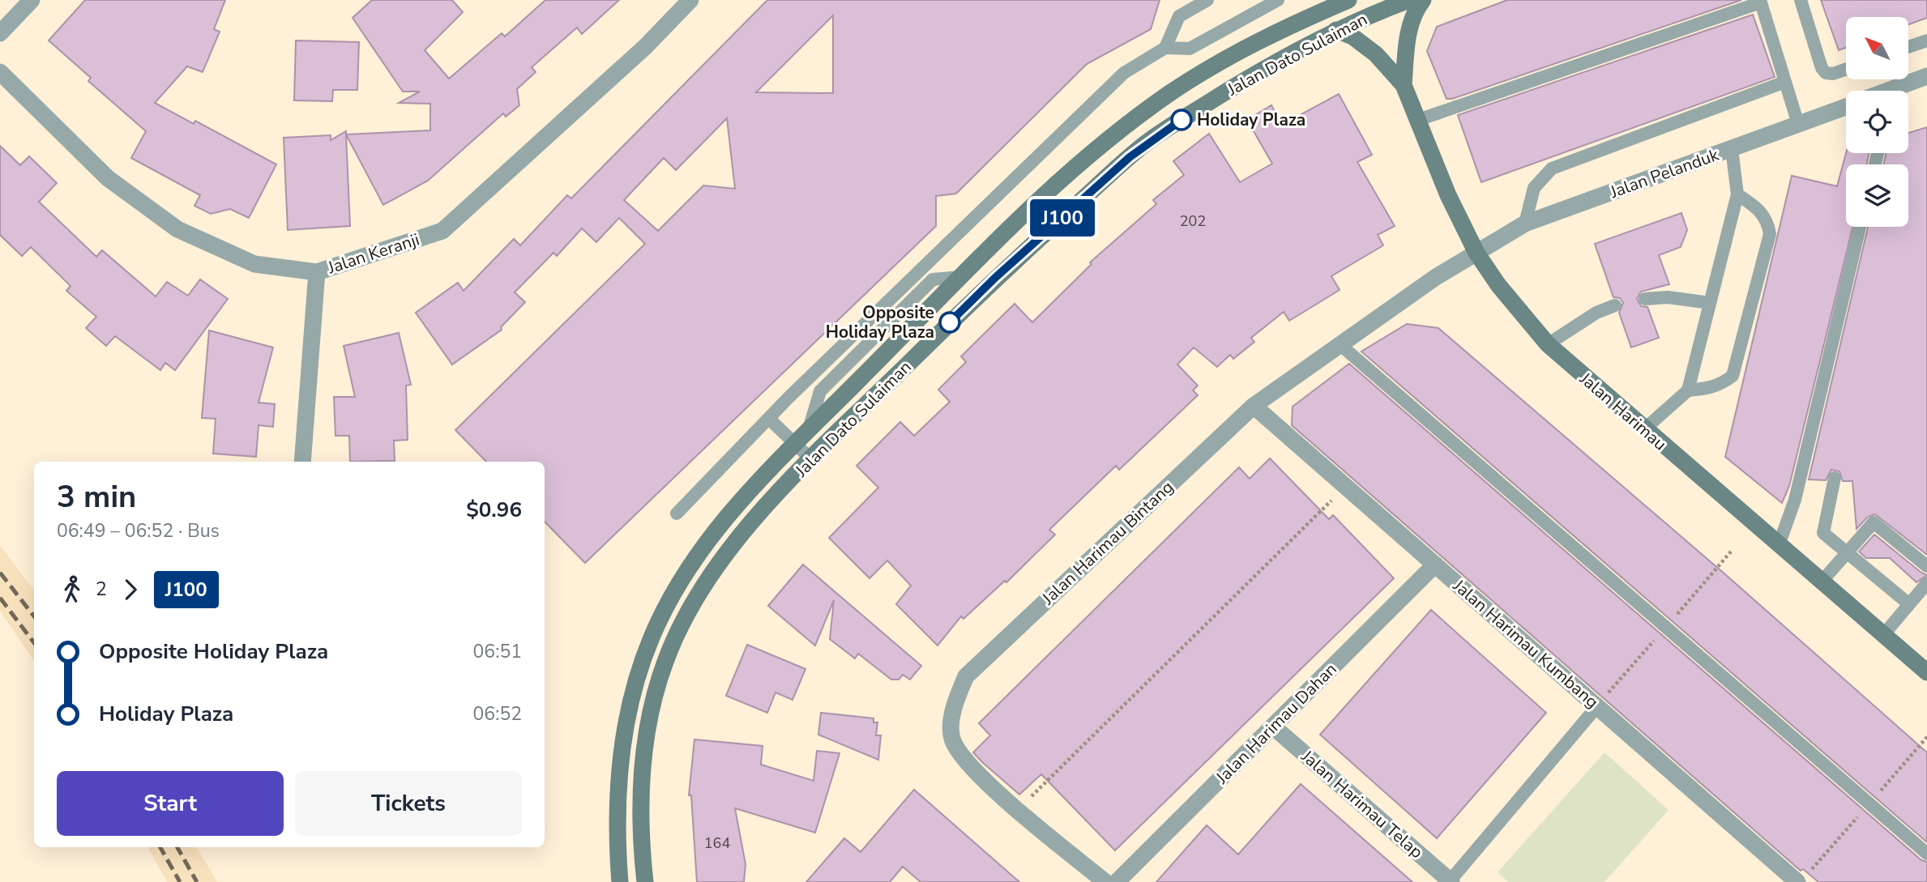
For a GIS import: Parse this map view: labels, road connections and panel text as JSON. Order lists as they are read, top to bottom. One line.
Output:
{"streets":{"street":["Jalan Dato Sulaiman","Jalan Pelanduk","Jalan Keranji","Jalan Harimau","Jalan Harimau Bintang","Jalan Harimau Kumbang","Jalan Harimau Dahan","Jalan Harimau Telap"]},"crossings":[["Jalan Dato Sulaiman","Jalan Harimau"],["Jalan Pelanduk","Jalan Harimau"],["Jalan Pelanduk","Jalan Harimau Bintang"],["Jalan Harimau","Jalan Harimau Bintang"],["Jalan Harimau Bintang","Jalan Harimau Kumbang"],["Jalan Harimau Kumbang","Jalan Harimau Dahan"],["Jalan Harimau Dahan","Jalan Harimau Telap"]],"places":["Holiday Plaza","Opposite Holiday Plaza"],"lines":["bus line J100"],"house_numbers":["202","164"],"north":"top left","page":{"on_map":"J100","heading":["3 min","06:49 – 06:52 · Bus","$0.96"],"legs":["2","J100"],"list":[{"name":"Opposite Holiday Plaza","value":"06:51"},{"name":"Holiday Plaza","value":"06:52"}],"buttons":["Start","Tickets"]}}
